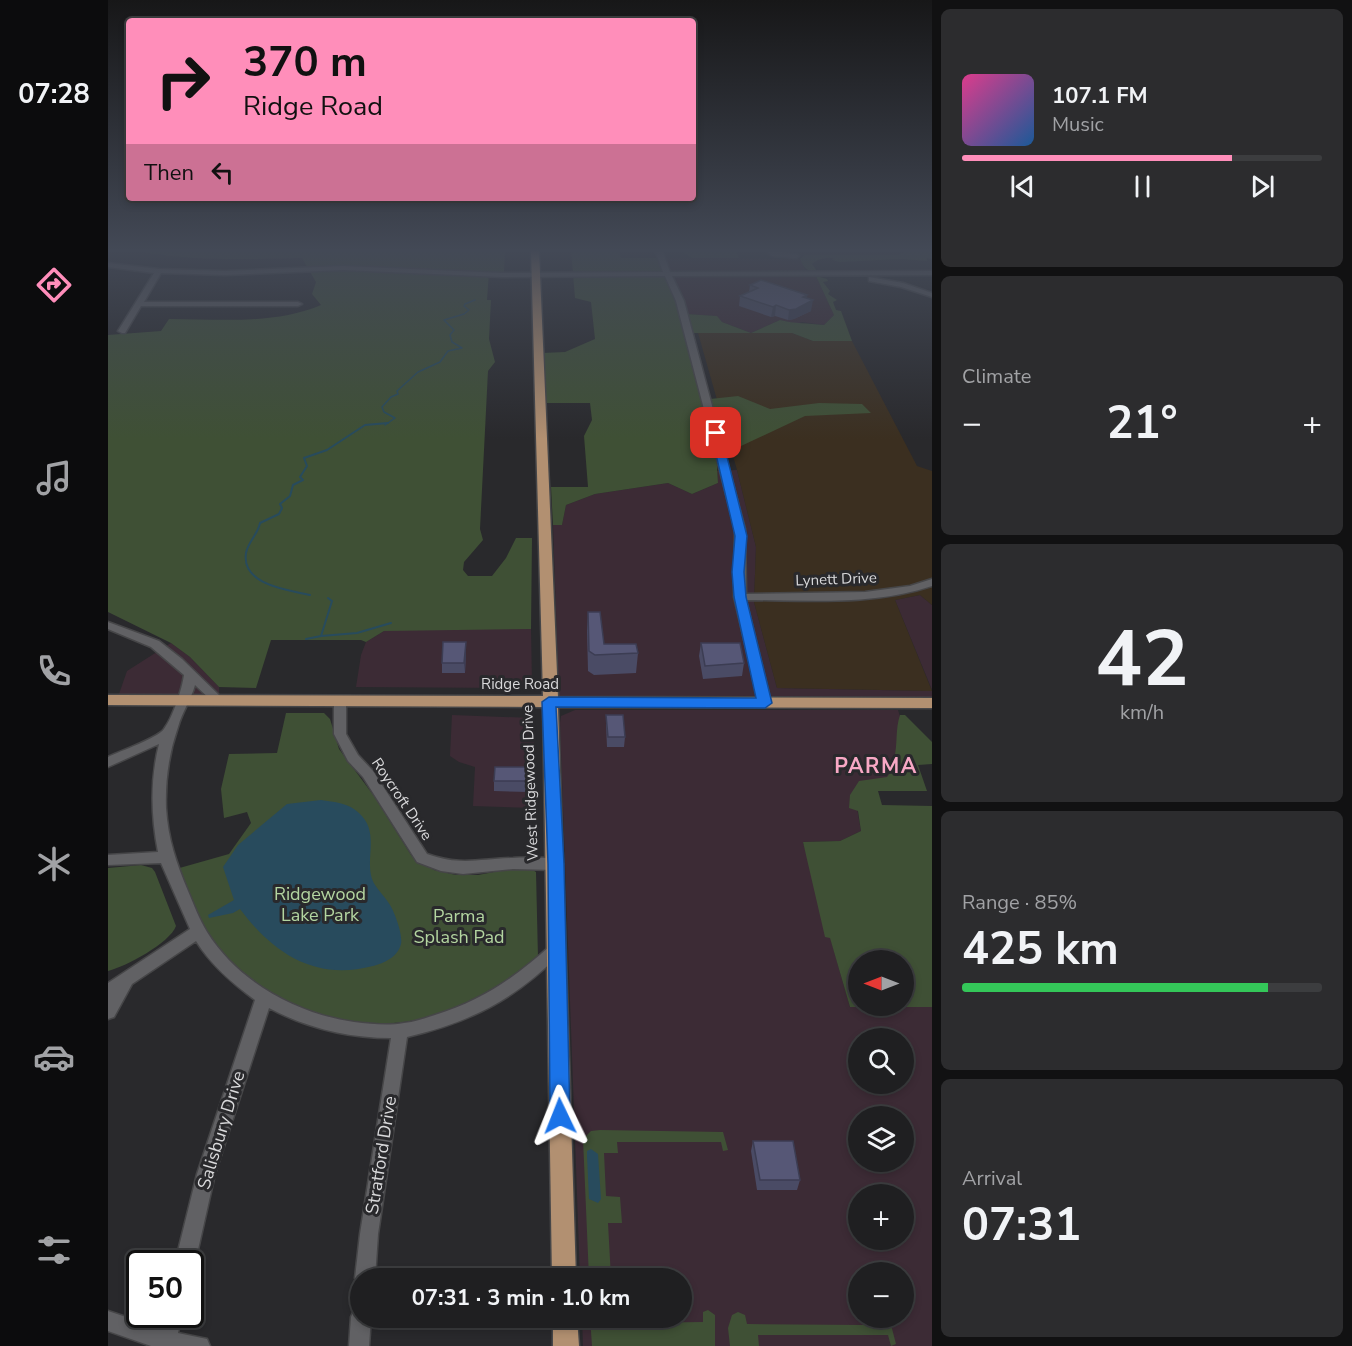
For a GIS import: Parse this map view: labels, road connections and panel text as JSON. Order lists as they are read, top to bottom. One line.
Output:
{"streets":{"main road":["Ridge Road","West Ridgewood Drive"],"street":["Lynett Drive","Roycroft Drive","Salisbury Drive","Stratford Drive"]},"crossings":[["Ridge Road","West Ridgewood Drive"],["Ridge Road","Roycroft Drive"],["West Ridgewood Drive","Roycroft Drive"]],"districts":["PARMA"],"parks":["Ridgewood Lake Park","Parma Splash Pad"],"north":"left","page":{"tabs":"07:28","turn":["370 m","Ridge Road"],"song":["107.1 FM","Music"],"then":"Then","tile":["Climate",["42","km/h"],["Range · 85%","425 km"],["Arrival","07:31"]],"heat":["−","21°","+"],"map_buttons":["+","−"],"limit":"50","trip":"07:31 · 3 min · 1.0 km"}}
